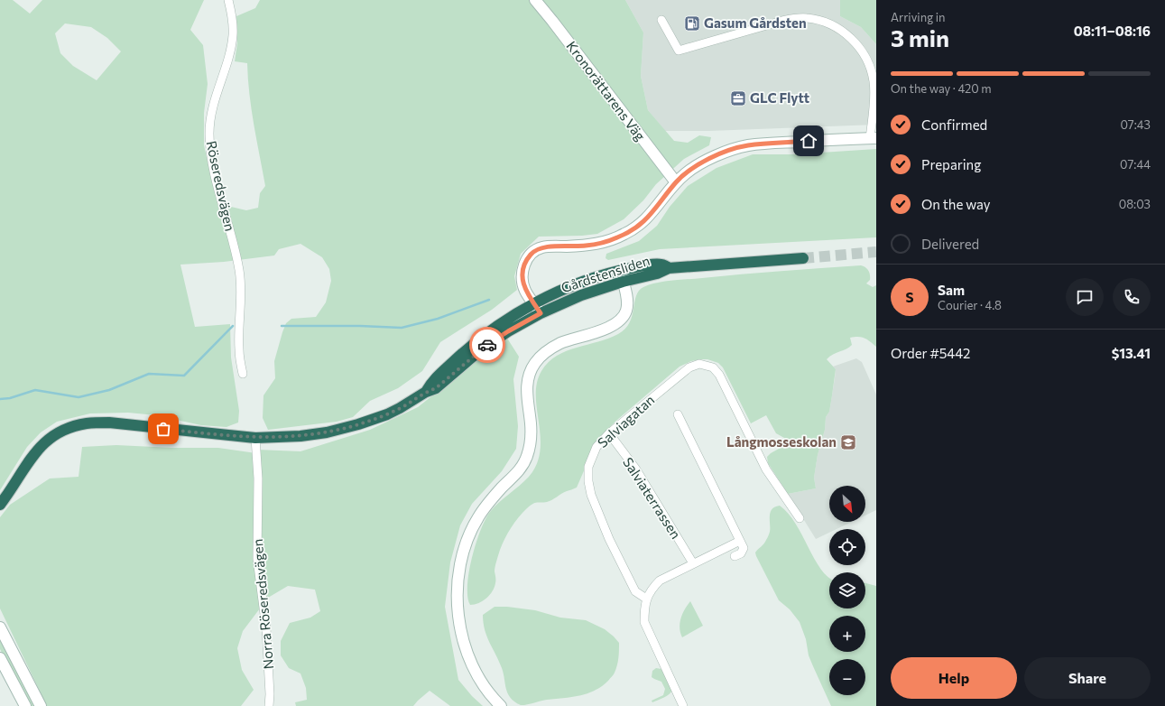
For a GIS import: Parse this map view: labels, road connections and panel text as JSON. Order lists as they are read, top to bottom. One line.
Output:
{"streets":{"highway":["Gårdstensliden"],"street":["Kronorättarens Väg","Röseredsvägen","Salviagatan","Salviaterrassen","Norra Röseredsvägen"]},"crossings":[["Gårdstensliden","Norra Röseredsvägen"],["Salviagatan","Salviaterrassen"]],"places":{"fuel station":["Gasum Gårdsten"],"office":["GLC Flytt"],"school or university":["Långmosseskolan"]},"north":"bottom right","page":{"heading":["3 min","Arriving in","08:11–08:16"],"panel":["Sam","Courier · 4.8","Order #5442","$13.41"],"bar":"On the way · 420 m","list":[["Confirmed","07:43"],["Preparing","07:44"],["On the way","08:03"],"Delivered"],"round":"S","map_buttons":["+","−"],"buttons":["Help","Share"]}}
